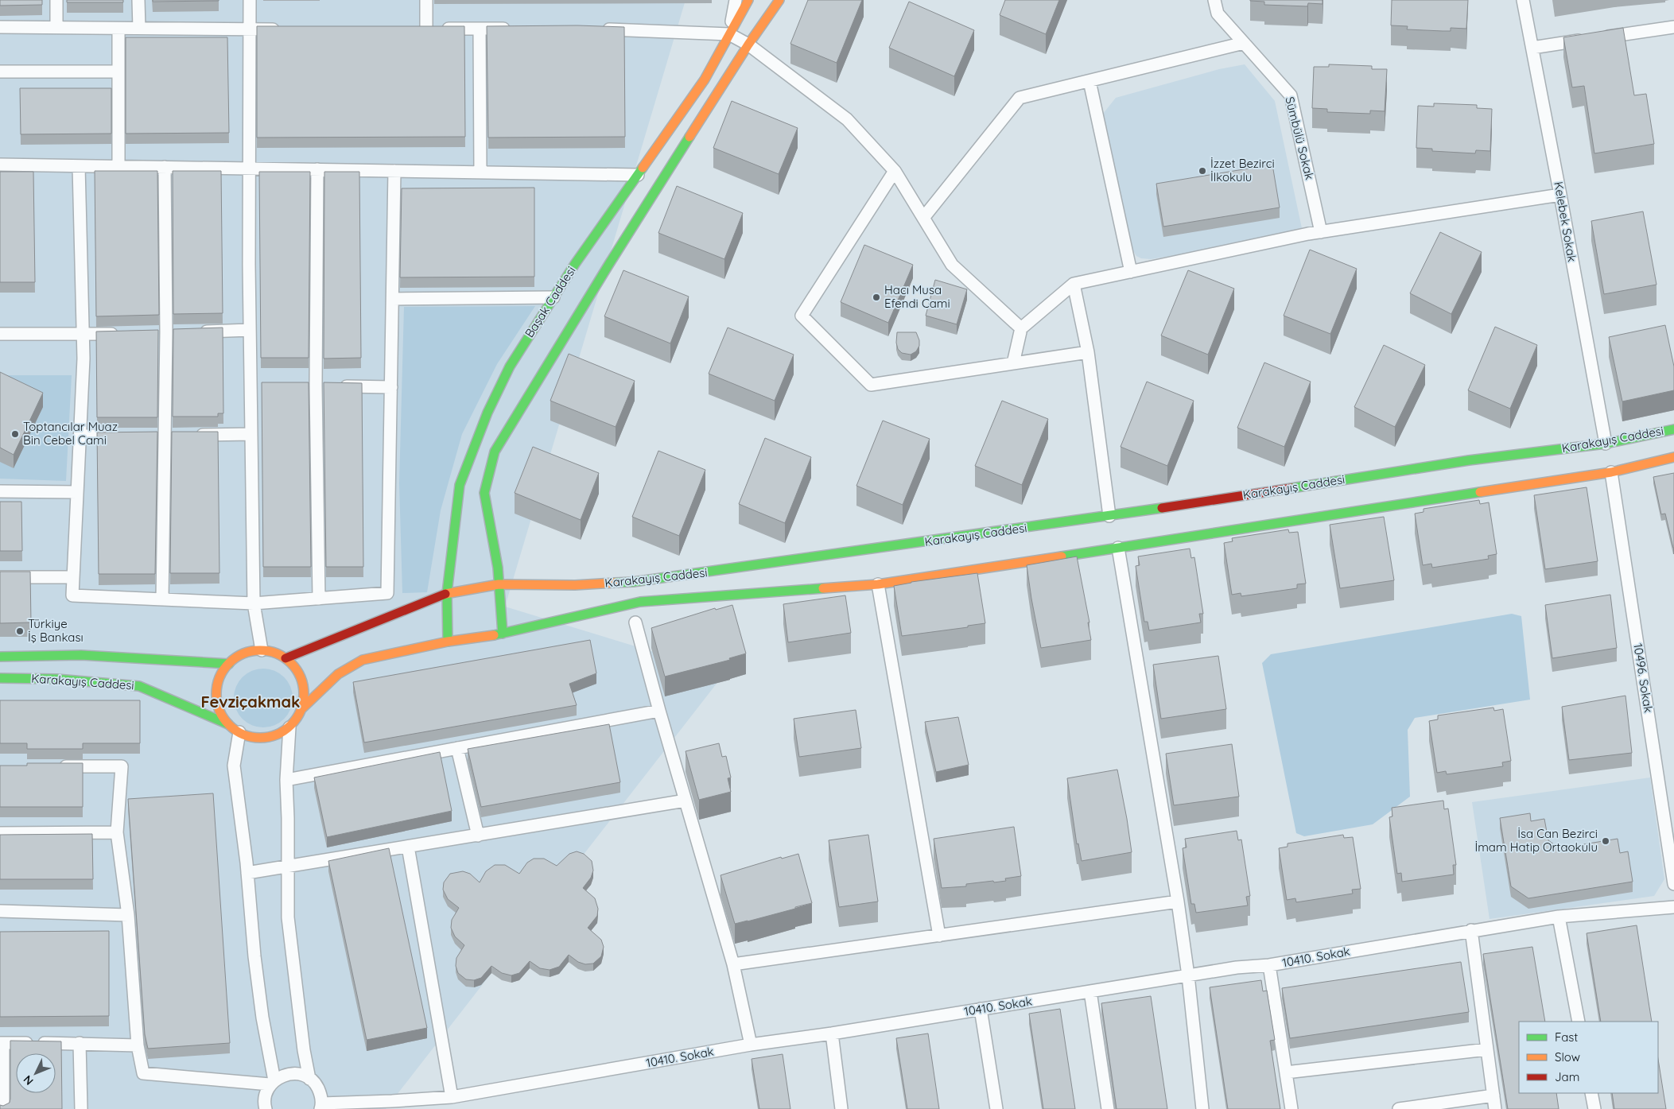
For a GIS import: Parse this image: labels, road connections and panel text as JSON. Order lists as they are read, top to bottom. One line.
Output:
{"streets":{"main road":["Başak Caddesi","Karakayış Caddesi"],"street":["Sümbülü Sokak","Kelebek Sokak","10496. Sokak","10410. Sokak"]},"crossings":[["Kelebek Sokak","Karakayış Caddesi"],["Başak Caddesi","Karakayış Caddesi"],["Karakayış Caddesi","10496. Sokak"]],"districts":["Fevziçakmak"],"places":["İzzet Bezirci İlkokulu","Hacı Musa Efendi Cami","Toptancılar Muaz Bin Cebel Cami","Türkiye İş Bankası","İsa Can Bezirci İmam Hatip Ortaokulu"],"legend":["Fast","Slow","Jam"],"north":"bottom left"}
